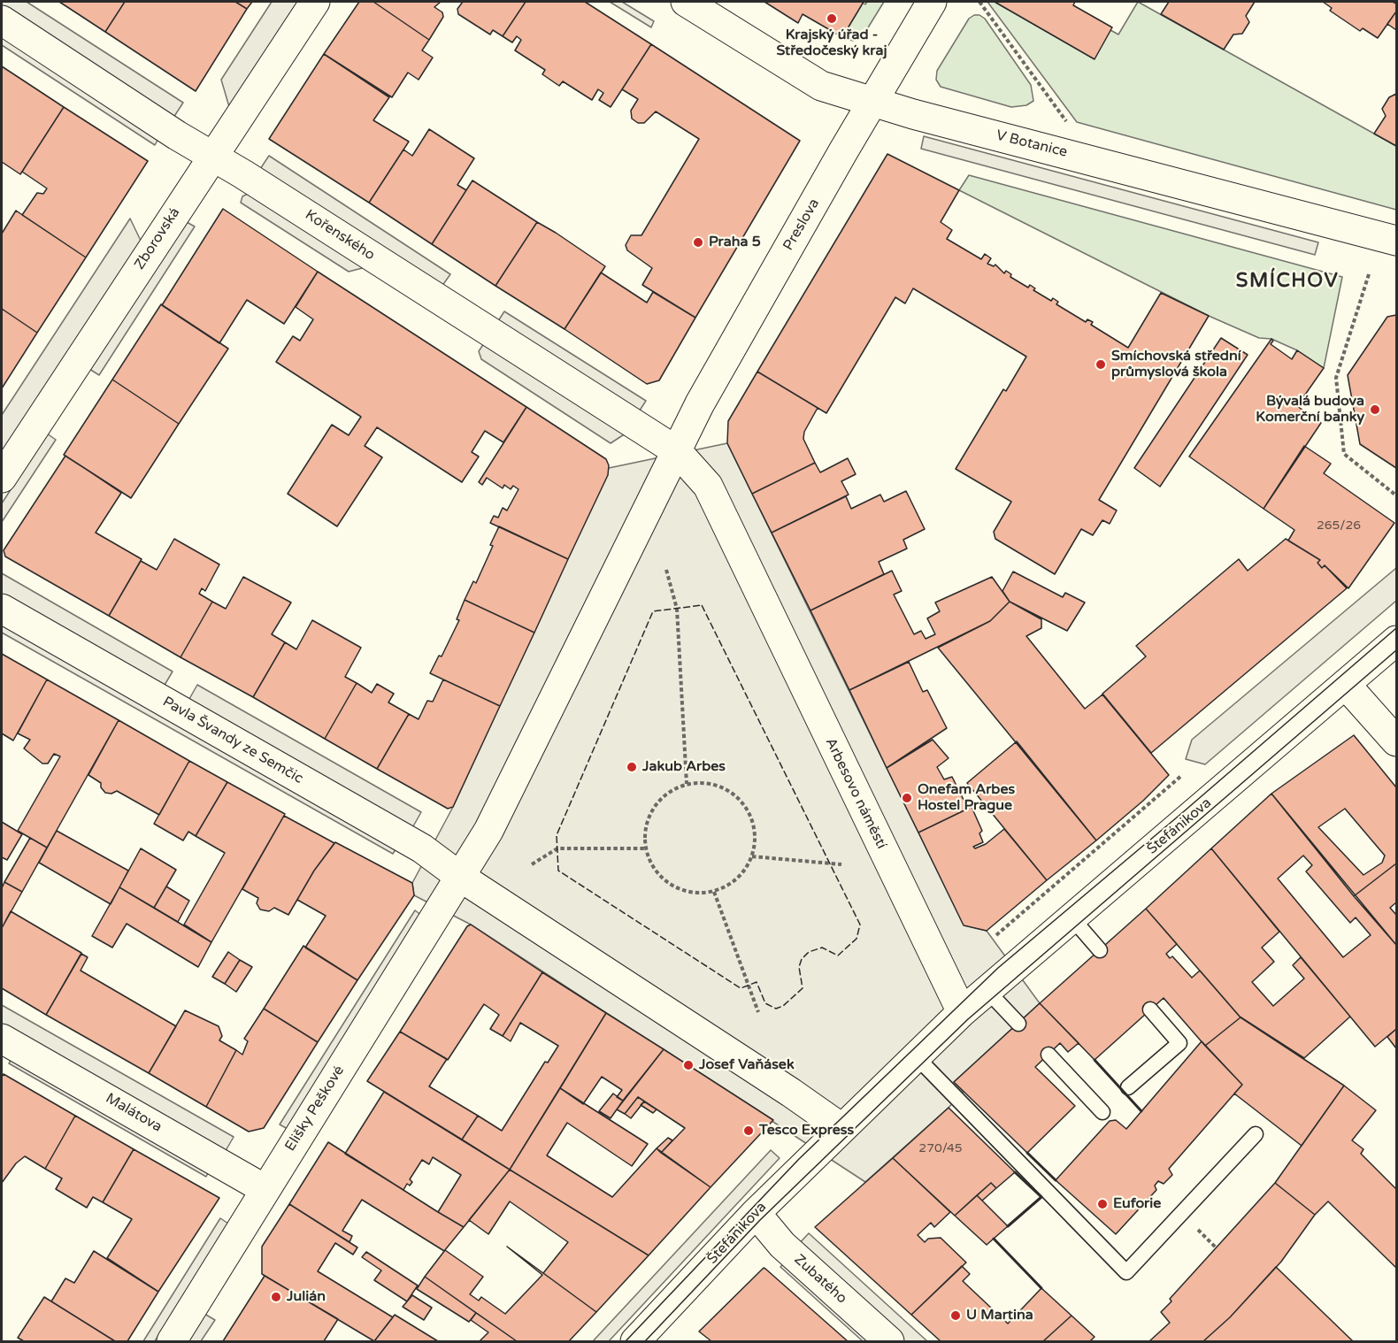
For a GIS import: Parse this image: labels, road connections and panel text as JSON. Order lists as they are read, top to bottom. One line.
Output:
{"streets":{"street":["V Botanice","Preslova","Kořenského","Zborovská","Pavla Švandy ze Semčic","Arbesovo náměstí","Štefánikova","Elišky Peškové","Malátova","Zubatého"]},"crossings":[["V Botanice","Preslova"],["Preslova","Kořenského"],["Preslova","Arbesovo náměstí"],["Kořenského","Zborovská"],["Kořenského","Arbesovo náměstí"],["Pavla Švandy ze Semčic","Elišky Peškové"],["Arbesovo náměstí","Štefánikova"],["Štefánikova","Zubatého"],["Elišky Peškové","Malátova"]],"districts":["SMÍCHOV"],"places":["Krajský úřad - Středočeský kraj","Praha 5","Smíchovská střední průmyslová škola","Bývalá budova Komerční banky","Jakub Arbes","Onefam Arbes Hostel Prague","Josef Vaňásek","Tesco Express","Euforie","Julián","U Martina"],"house_numbers":["265/26","270/45"]}
